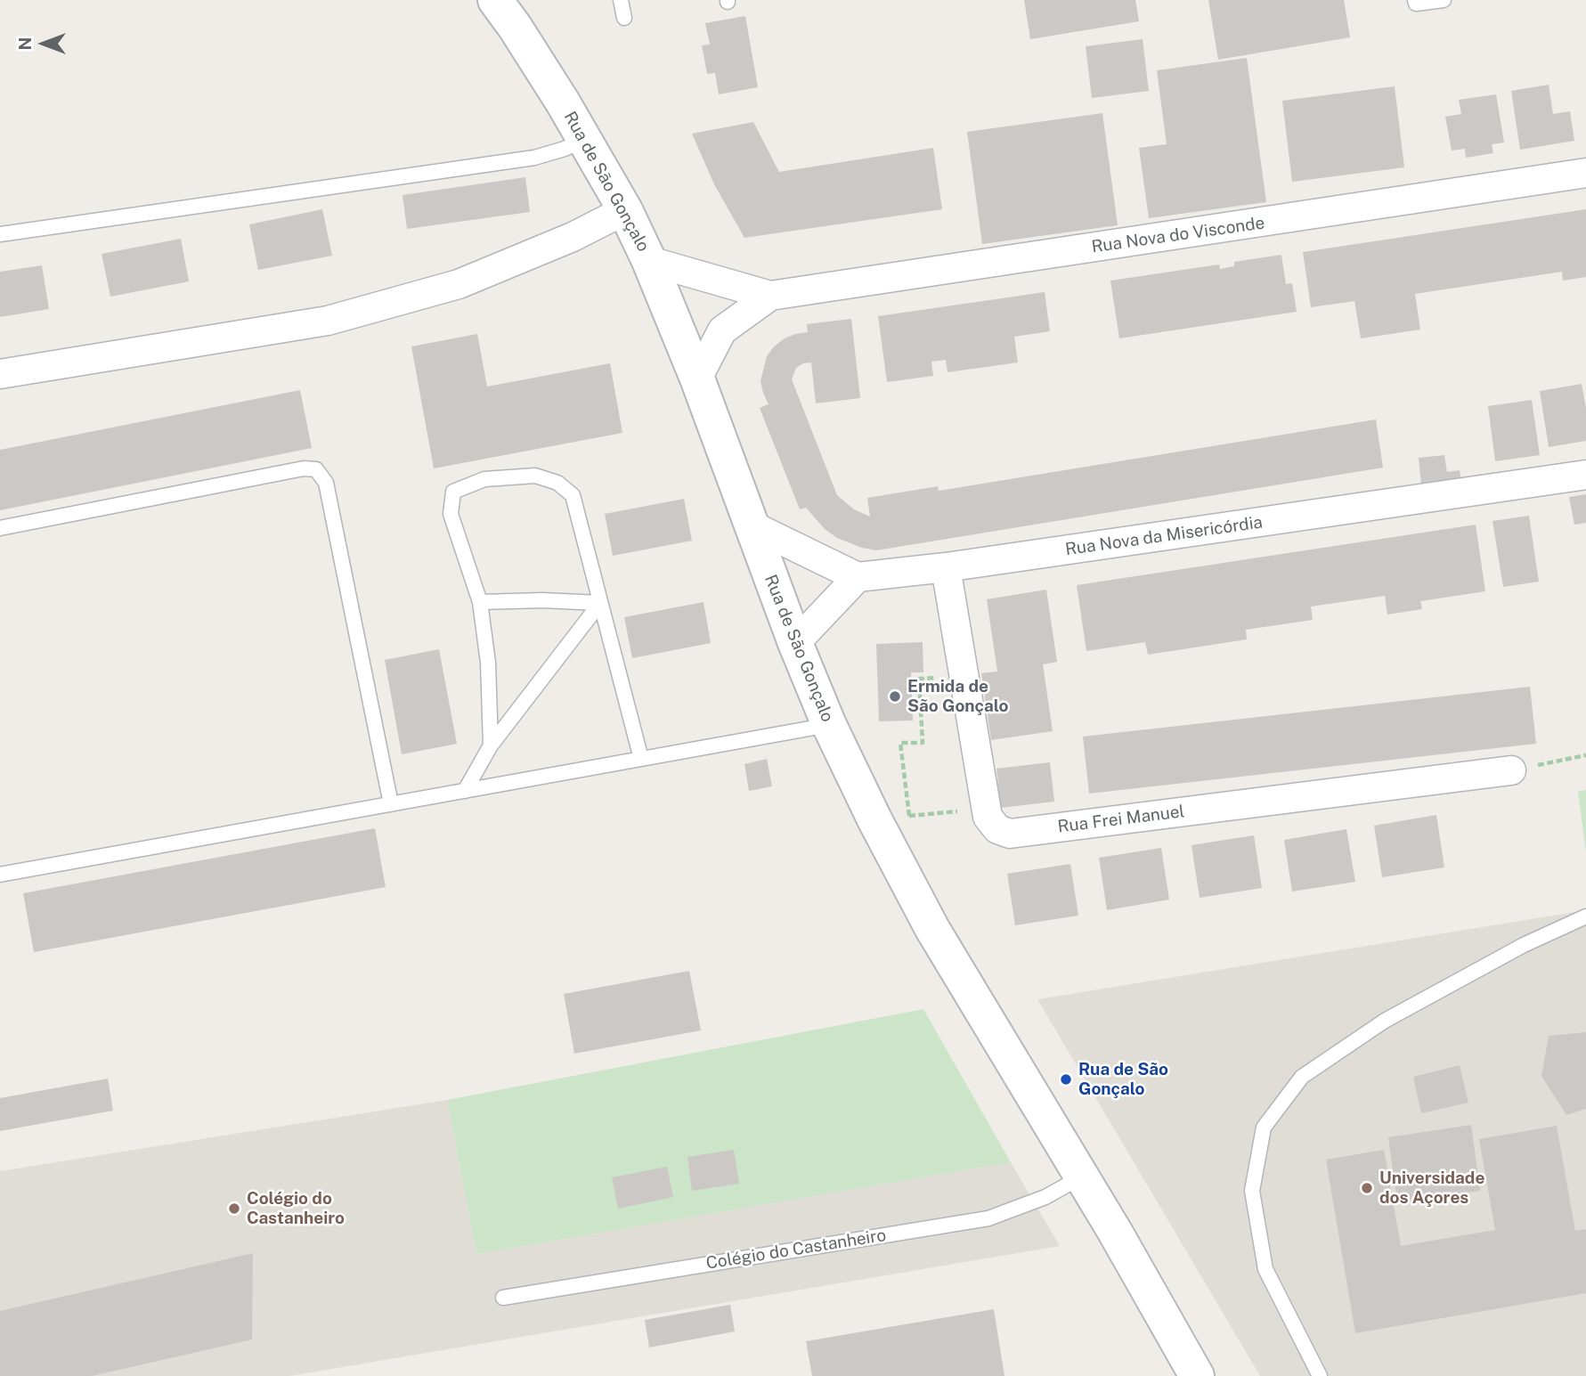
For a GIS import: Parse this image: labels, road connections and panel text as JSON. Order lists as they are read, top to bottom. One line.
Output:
{"streets":{"main road":["Rua de São Gonçalo"],"street":["Rua Nova do Visconde","Rua Nova da Misericórdia","Rua Frei Manuel"],"lane":["Colégio do Castanheiro"]},"crossings":[["Rua de São Gonçalo","Rua Nova do Visconde"],["Rua de São Gonçalo","Colégio do Castanheiro"],["Rua Nova da Misericórdia","Rua Frei Manuel"]],"places":["Ermida de São Gonçalo","Rua de São Gonçalo","Universidade dos Açores","Colégio do Castanheiro"],"north":"left"}
